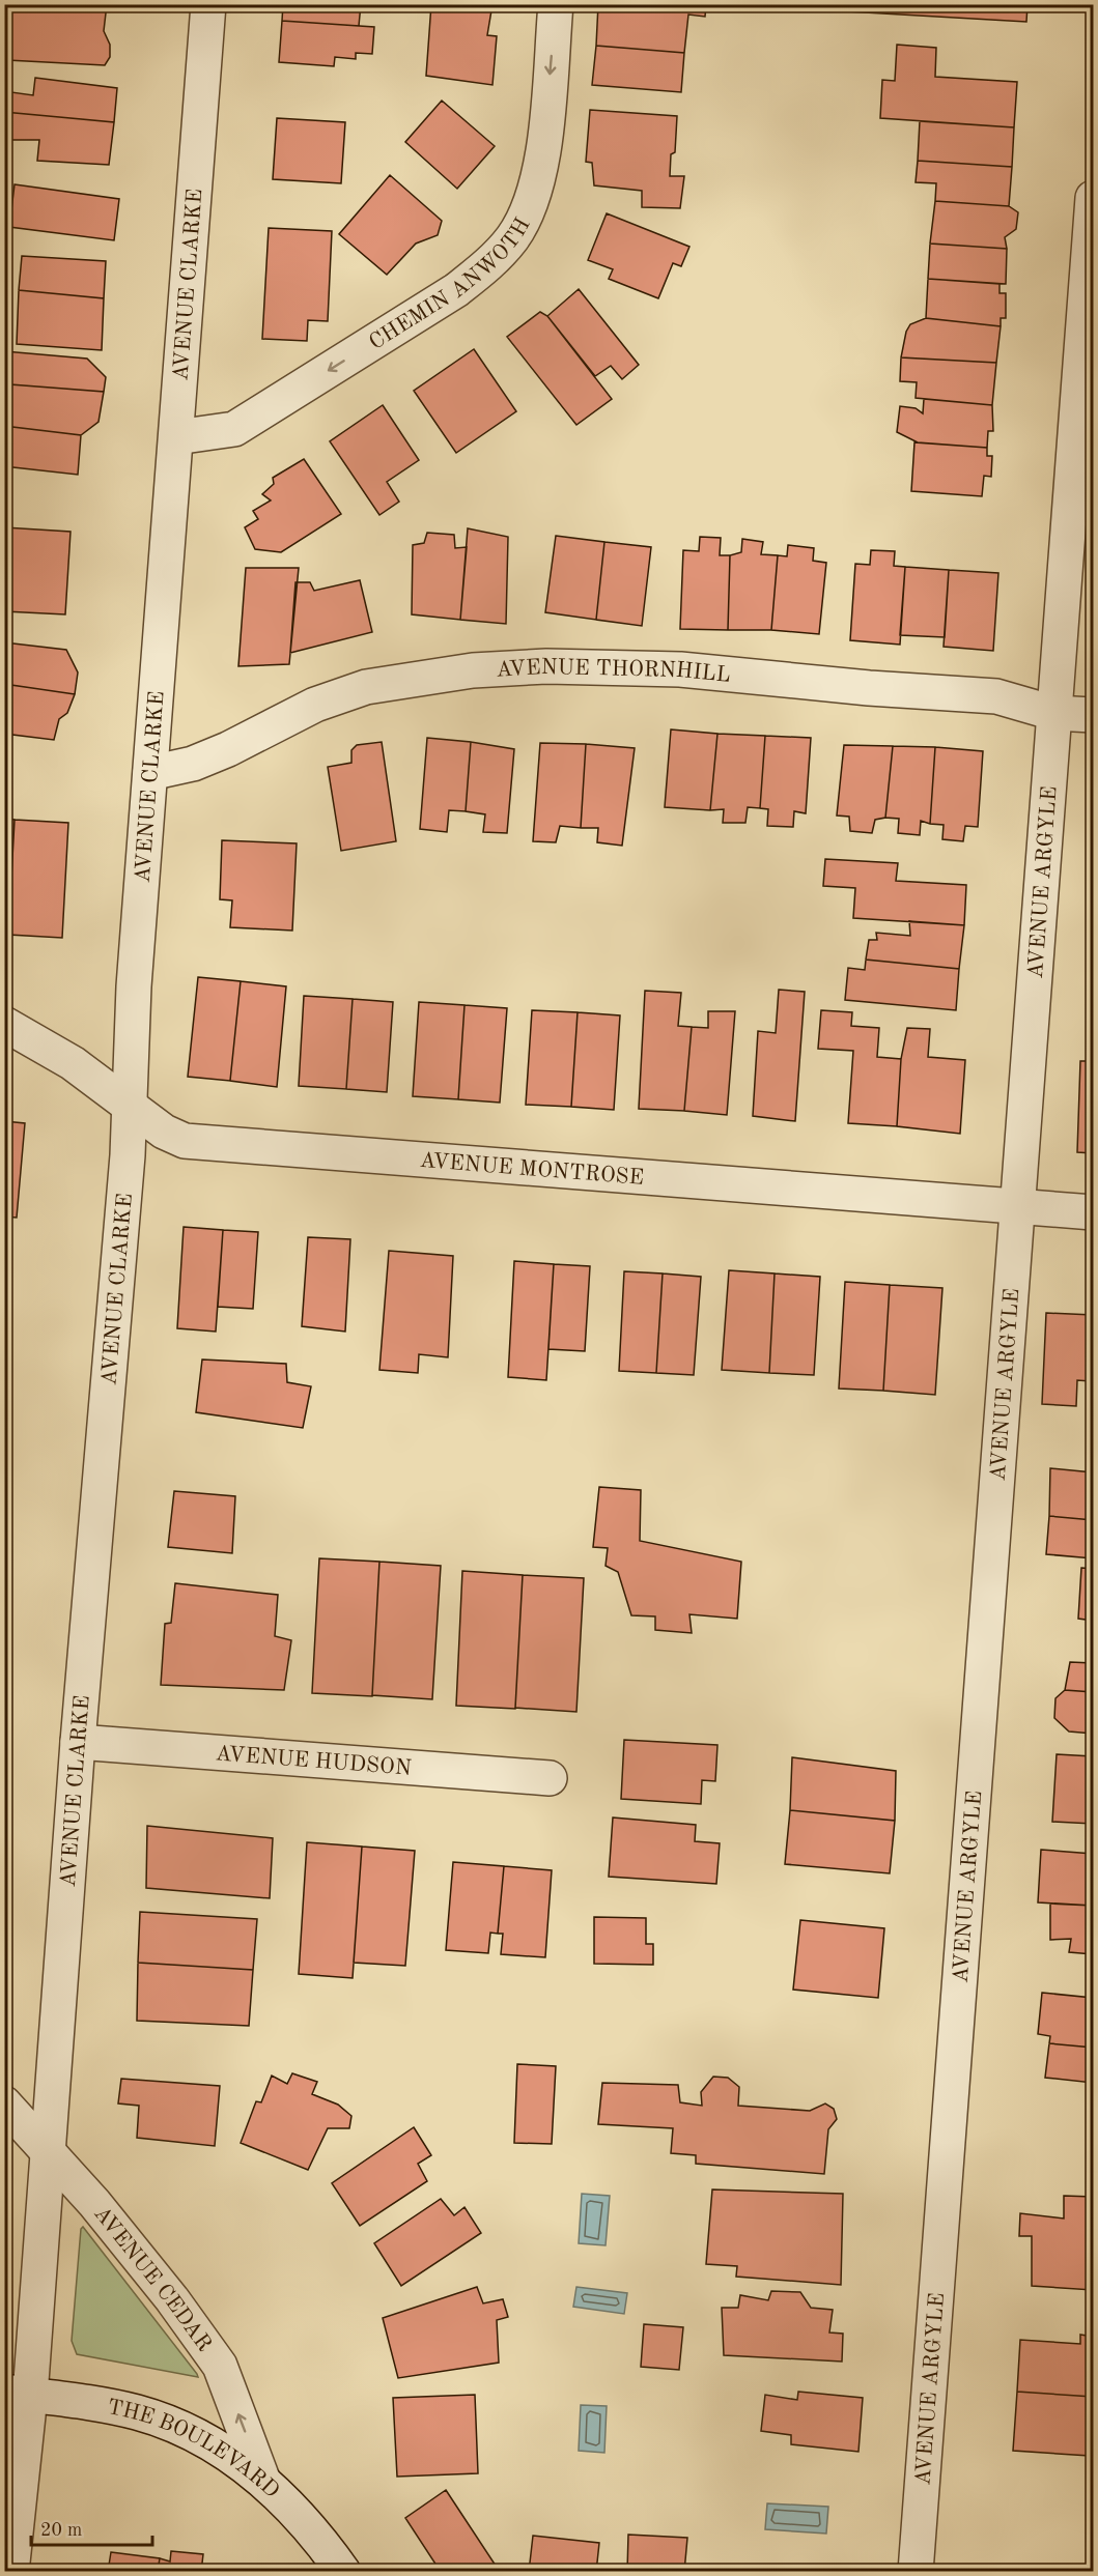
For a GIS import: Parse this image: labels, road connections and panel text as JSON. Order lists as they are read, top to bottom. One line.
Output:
{"streets":{"street":["CHEMIN ANWOTH","AVENUE CLARKE","AVENUE THORNHILL","AVENUE ARGYLE","AVENUE MONTROSE","AVENUE HUDSON","AVENUE CEDAR","THE BOULEVARD"]},"crossings":[["CHEMIN ANWOTH","AVENUE CLARKE"],["AVENUE CLARKE","AVENUE THORNHILL"],["AVENUE CLARKE","AVENUE MONTROSE"],["AVENUE CLARKE","AVENUE HUDSON"],["AVENUE CLARKE","AVENUE CEDAR"],["AVENUE CLARKE","THE BOULEVARD"],["AVENUE THORNHILL","AVENUE ARGYLE"],["AVENUE ARGYLE","AVENUE MONTROSE"],["AVENUE CEDAR","THE BOULEVARD"]],"one_way":["CHEMIN ANWOTH","AVENUE CEDAR"],"scale_bar":"20 m"}
